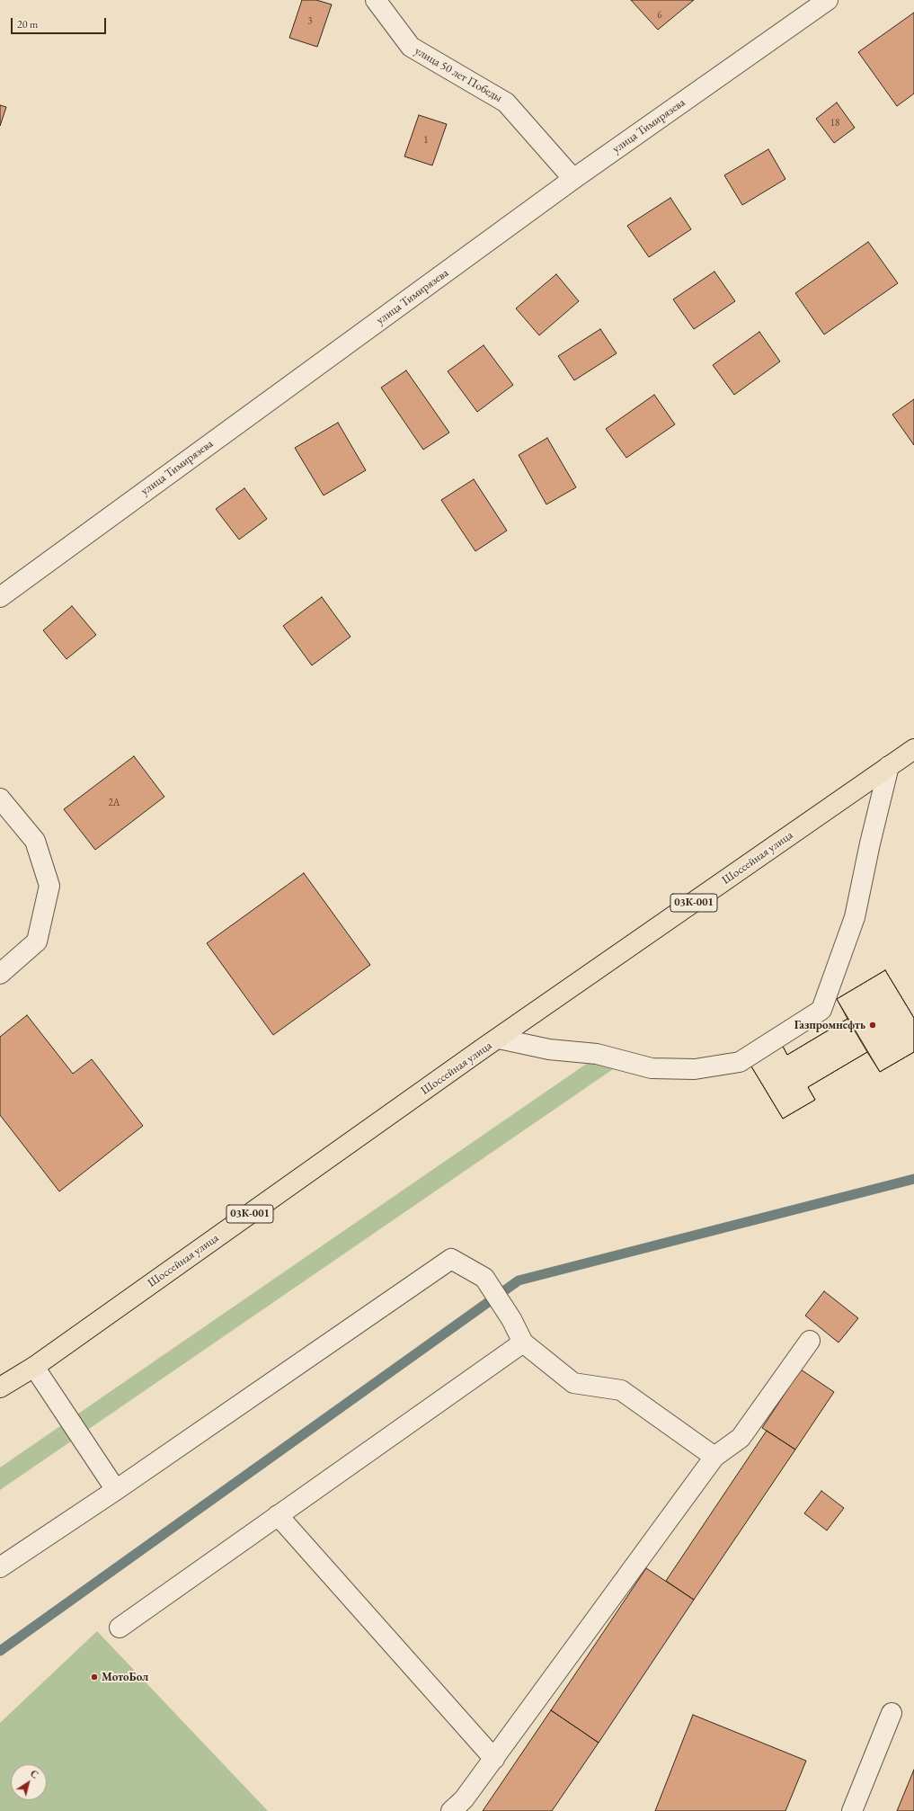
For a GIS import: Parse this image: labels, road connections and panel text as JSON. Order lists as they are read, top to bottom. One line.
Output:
{"streets":{"main road":["Шоссейная улица","03К-001"],"street":["улица 50 лет Победы","улица Тимирязева"]},"crossings":[["улица 50 лет Победы","улица Тимирязева"]],"places":["Газпромнефть","МотоБол"],"house_numbers":["6","3","18","1","2А"],"scale_bar":"20 m","north":"top right"}
